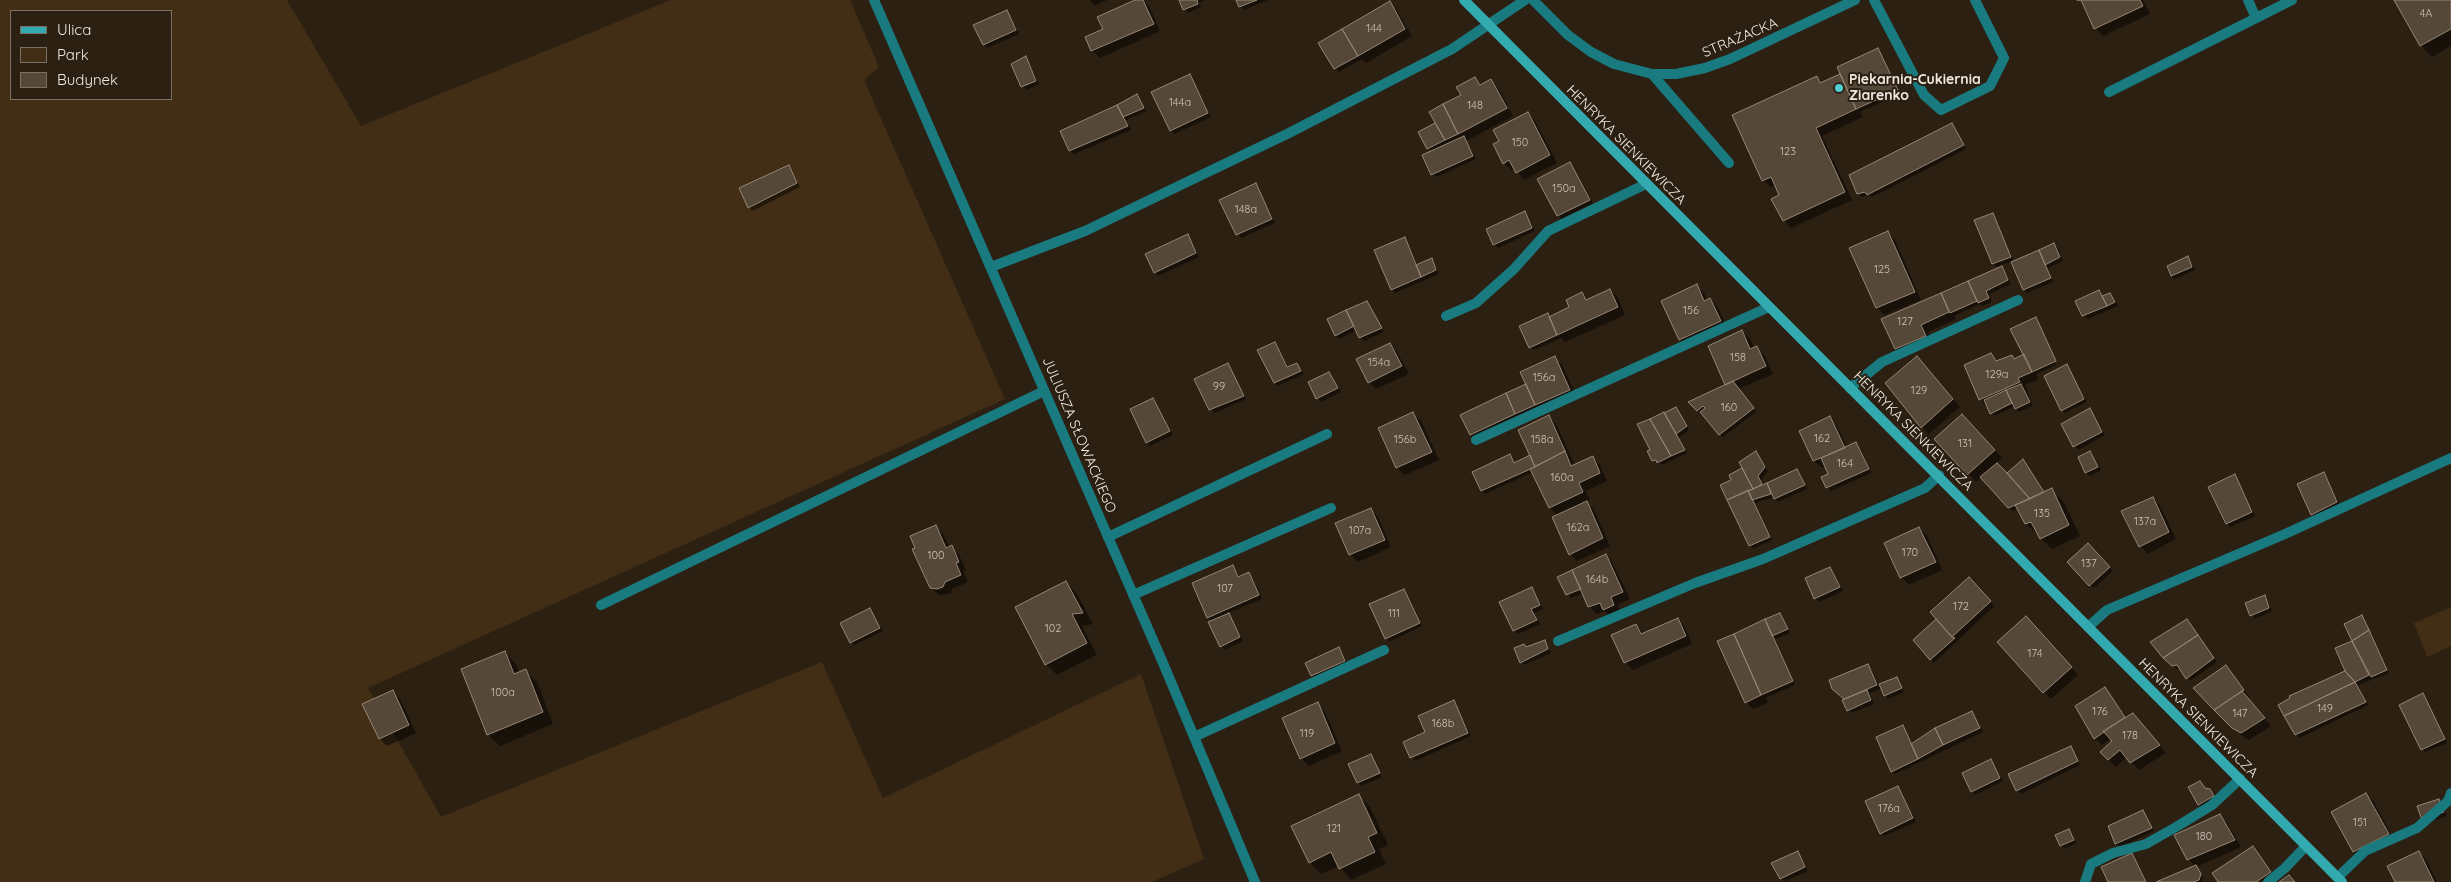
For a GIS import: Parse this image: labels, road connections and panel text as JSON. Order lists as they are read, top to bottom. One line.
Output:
{"streets":{"street":["STRAŻACKA","HENRYKA SIENKIEWICZA","JULIUSZA SŁOWACKIEGO"]},"places":["Piekarnia-Cukiernia Ziarenko"],"house_numbers":["4A","144","144a","148","150","123","150a","148a","125","156","127","158","154a","129a","156a","99","129","160","162","156b","158a","131","164","160a","135","137a","162a","107a","170","100","137","164b","107","172","111","102","174","100a","149","176","147","168b","119","178","176a","151","121","180"],"legend":["Ulica","Park","Budynek"]}
